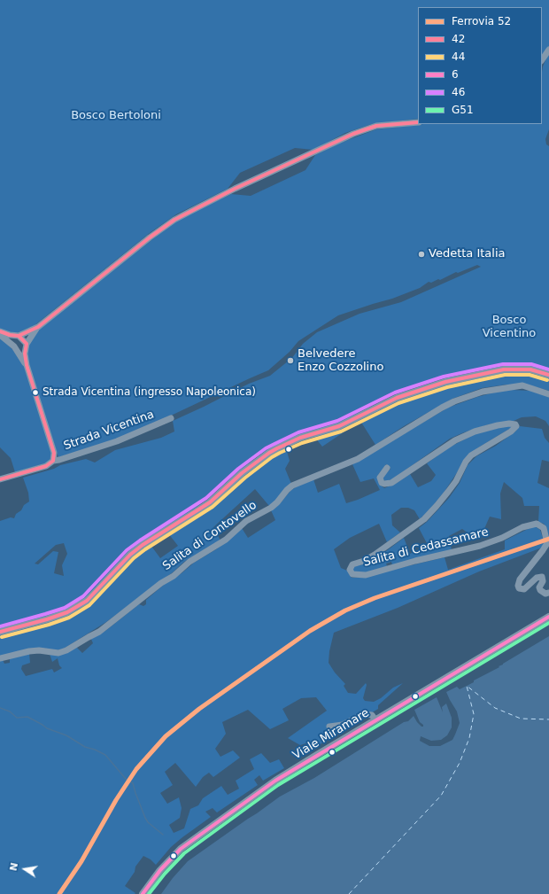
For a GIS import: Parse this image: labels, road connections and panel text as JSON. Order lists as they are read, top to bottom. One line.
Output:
{"streets":{"main road":["Viale Miramare"],"street":["Strada Vicentina","Salita di Contovello","Salita di Cedassamare"]},"parks":["Bosco Bertoloni","Bosco Vicentino"],"places":["Vedetta Italia","Belvedere Enzo Cozzolino","Strada Vicentina (ingresso Napoleonica)"],"lines":["transit line 42","transit line 46","transit line 44","rail line 52","transit line 6","transit line G51"],"legend":["Ferrovia 52","42","44","6","46","G51"],"north":"left"}
